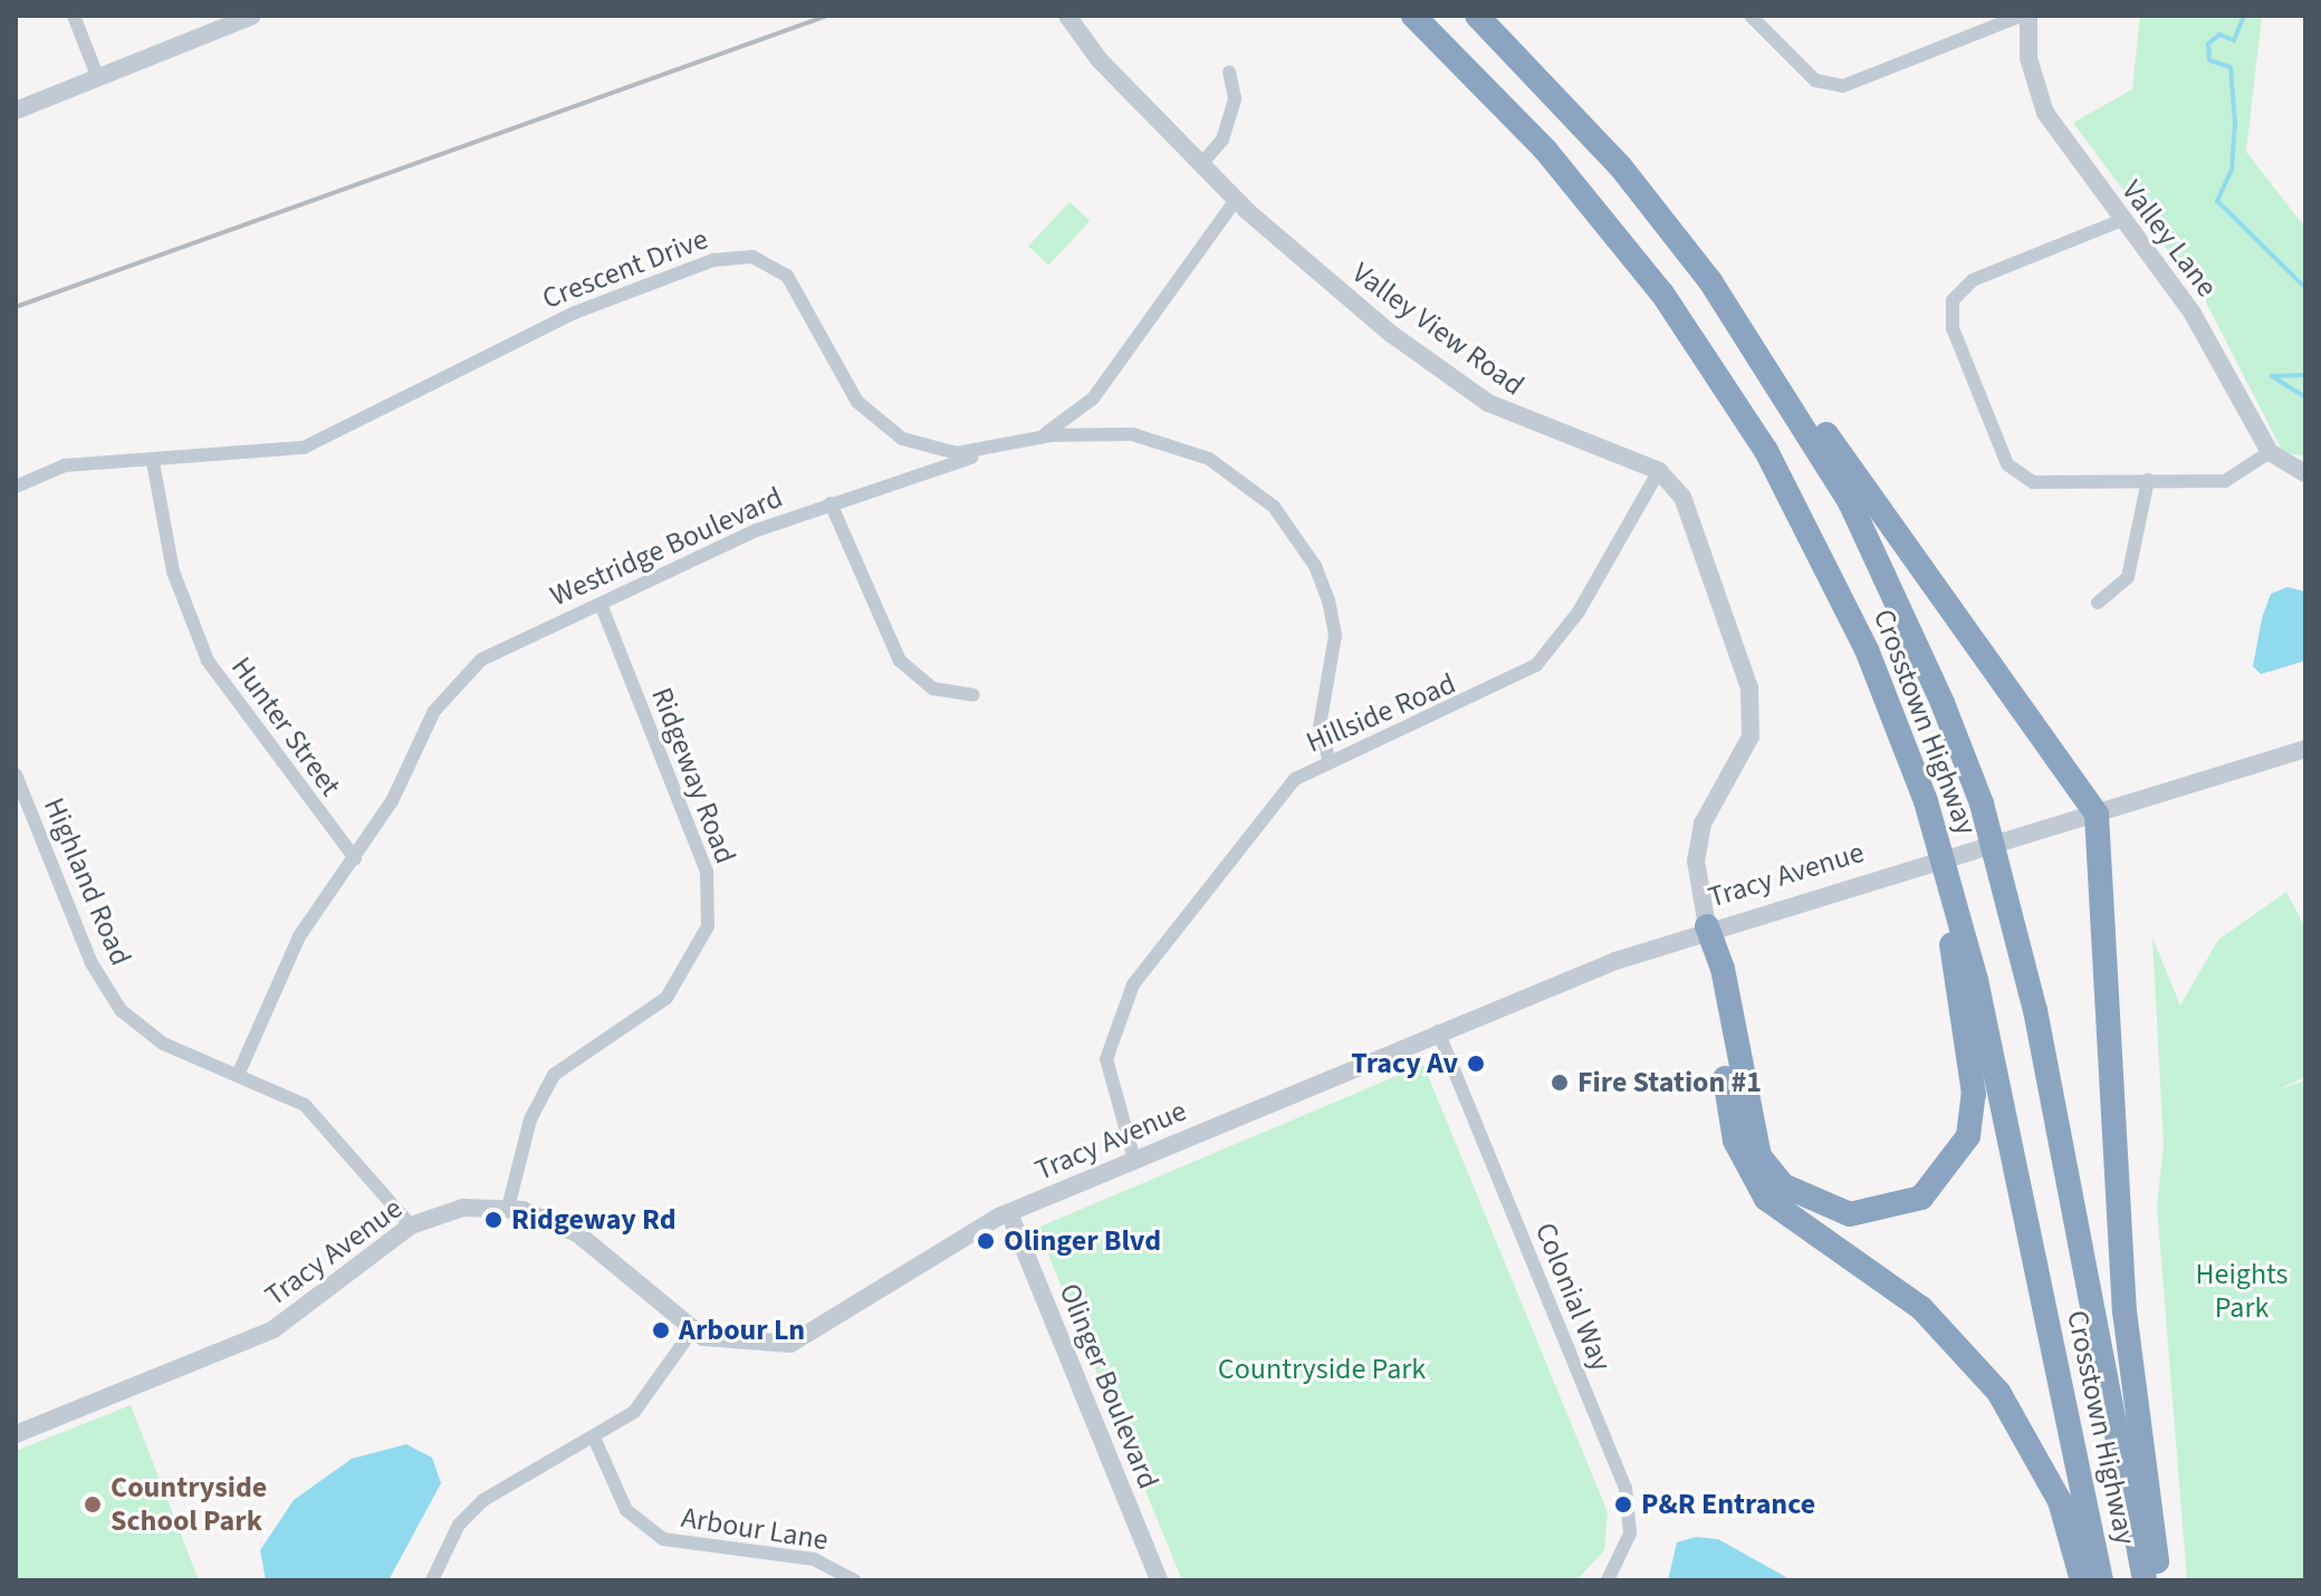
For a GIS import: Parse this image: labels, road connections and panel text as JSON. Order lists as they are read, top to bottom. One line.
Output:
{"streets":{"highway":["Crosstown Highway"],"street":["Valley Lane","Crescent Drive","Valley View Road","Westridge Boulevard","Hillside Road","Hunter Street","Ridgeway Road","Tracy Avenue","Highland Road","Colonial Way","Olinger Boulevard","Arbour Lane"]},"crossings":[["Crescent Drive","Westridge Boulevard"],["Crescent Drive","Hillside Road"],["Crescent Drive","Hunter Street"],["Valley View Road","Westridge Boulevard"],["Valley View Road","Hillside Road"],["Westridge Boulevard","Hunter Street"],["Westridge Boulevard","Ridgeway Road"],["Westridge Boulevard","Highland Road"],["Hillside Road","Tracy Avenue"],["Ridgeway Road","Tracy Avenue"],["Tracy Avenue","Highland Road"],["Tracy Avenue","Colonial Way"],["Tracy Avenue","Olinger Boulevard"]],"parks":["Heights Park","Countryside Park"],"places":["Tracy Av","Fire Station #1","Ridgeway Rd","Olinger Blvd","Arbour Ln","Countryside School Park","P&R Entrance"]}
